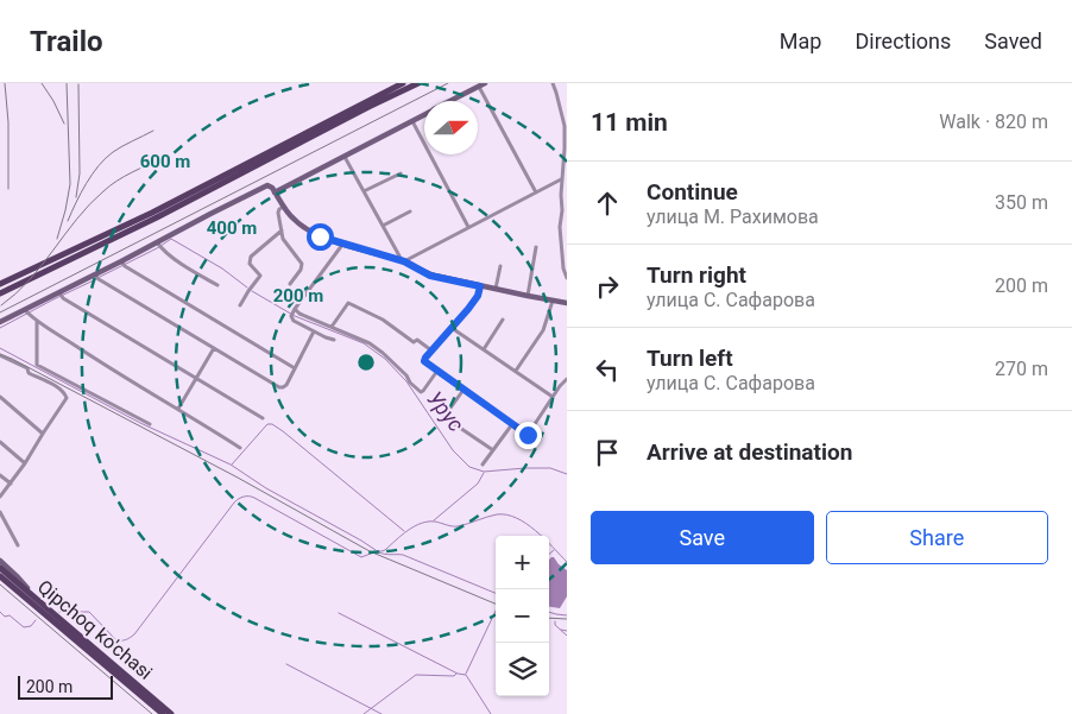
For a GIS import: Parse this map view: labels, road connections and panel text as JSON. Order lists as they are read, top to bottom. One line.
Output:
{"streets":{"main road":["Qipchoq ko'chasi"]},"water":["Урус"],"scale_bar":"200 m","north":"right","page":{"header":"Trailo","nav":["Map","Directions","Saved"],"heading":["11 min","Walk · 820 m"],"list":[["Continue","улица М. Рахимова","350 m"],["Turn right","улица С. Сафарова","200 m"],["Turn left","улица С. Сафарова","270 m"],"Arrive at destination"],"buttons":["Save","Share"],"map_buttons":["+","−"],"scale":"200 m"},"rings":["600 m","400 m","200 m"]}
